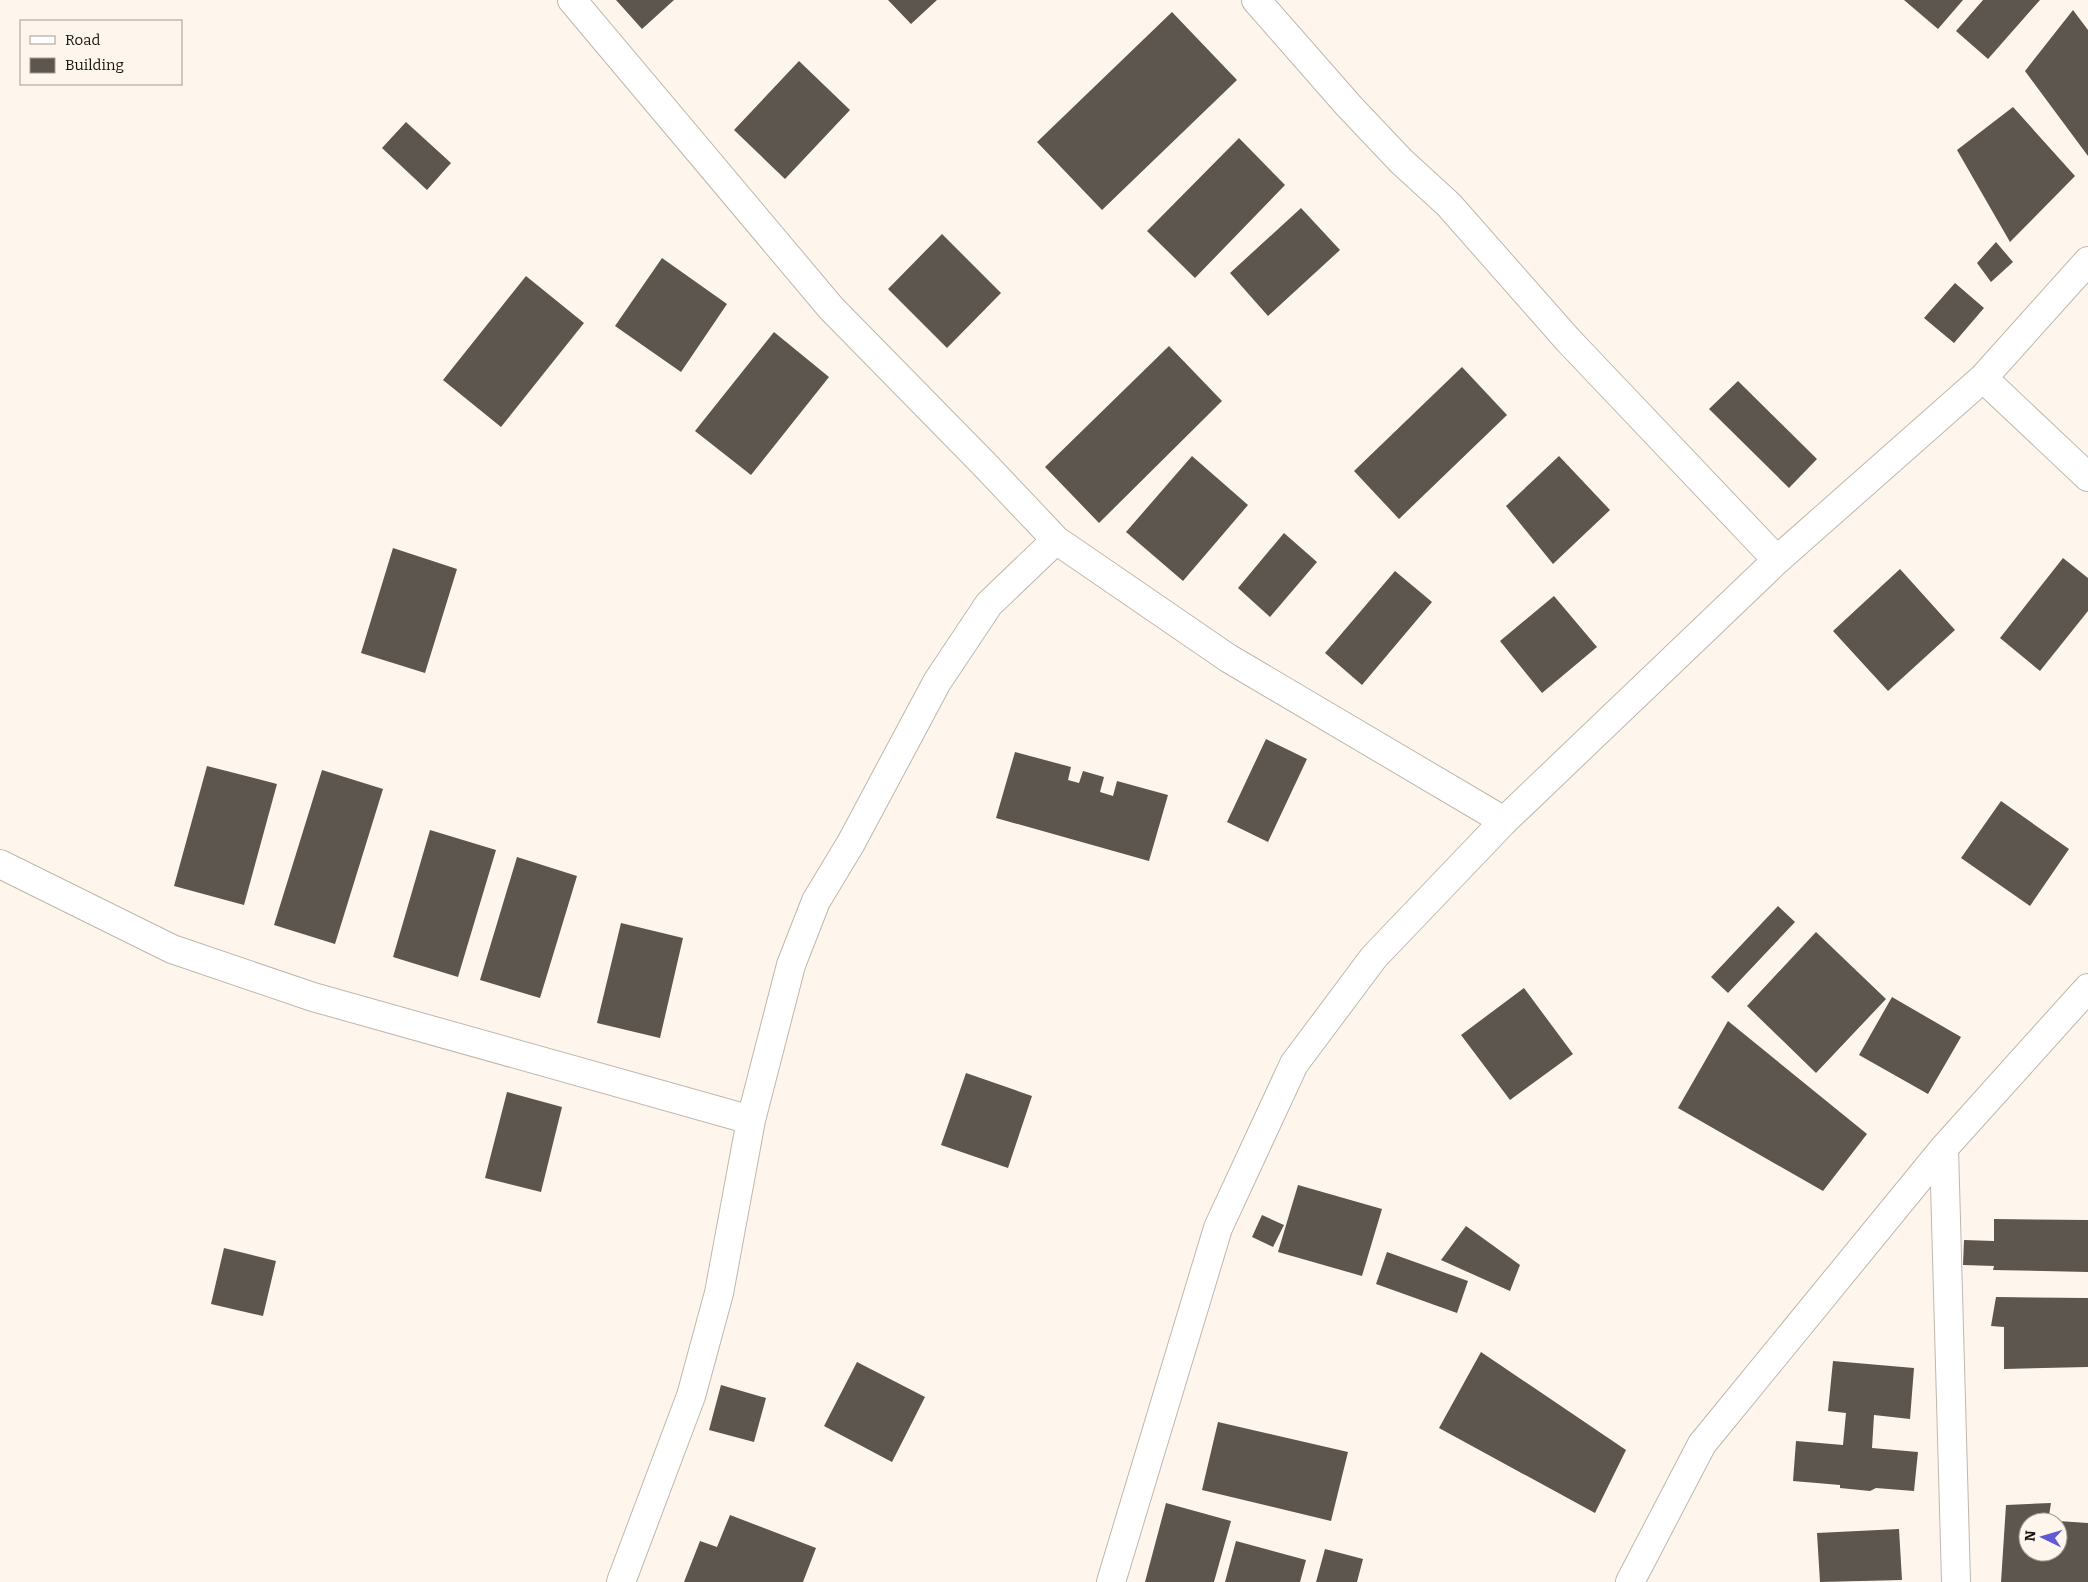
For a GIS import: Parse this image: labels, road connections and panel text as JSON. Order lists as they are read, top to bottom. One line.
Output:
{"legend":["Road","Building"],"north":"left"}
